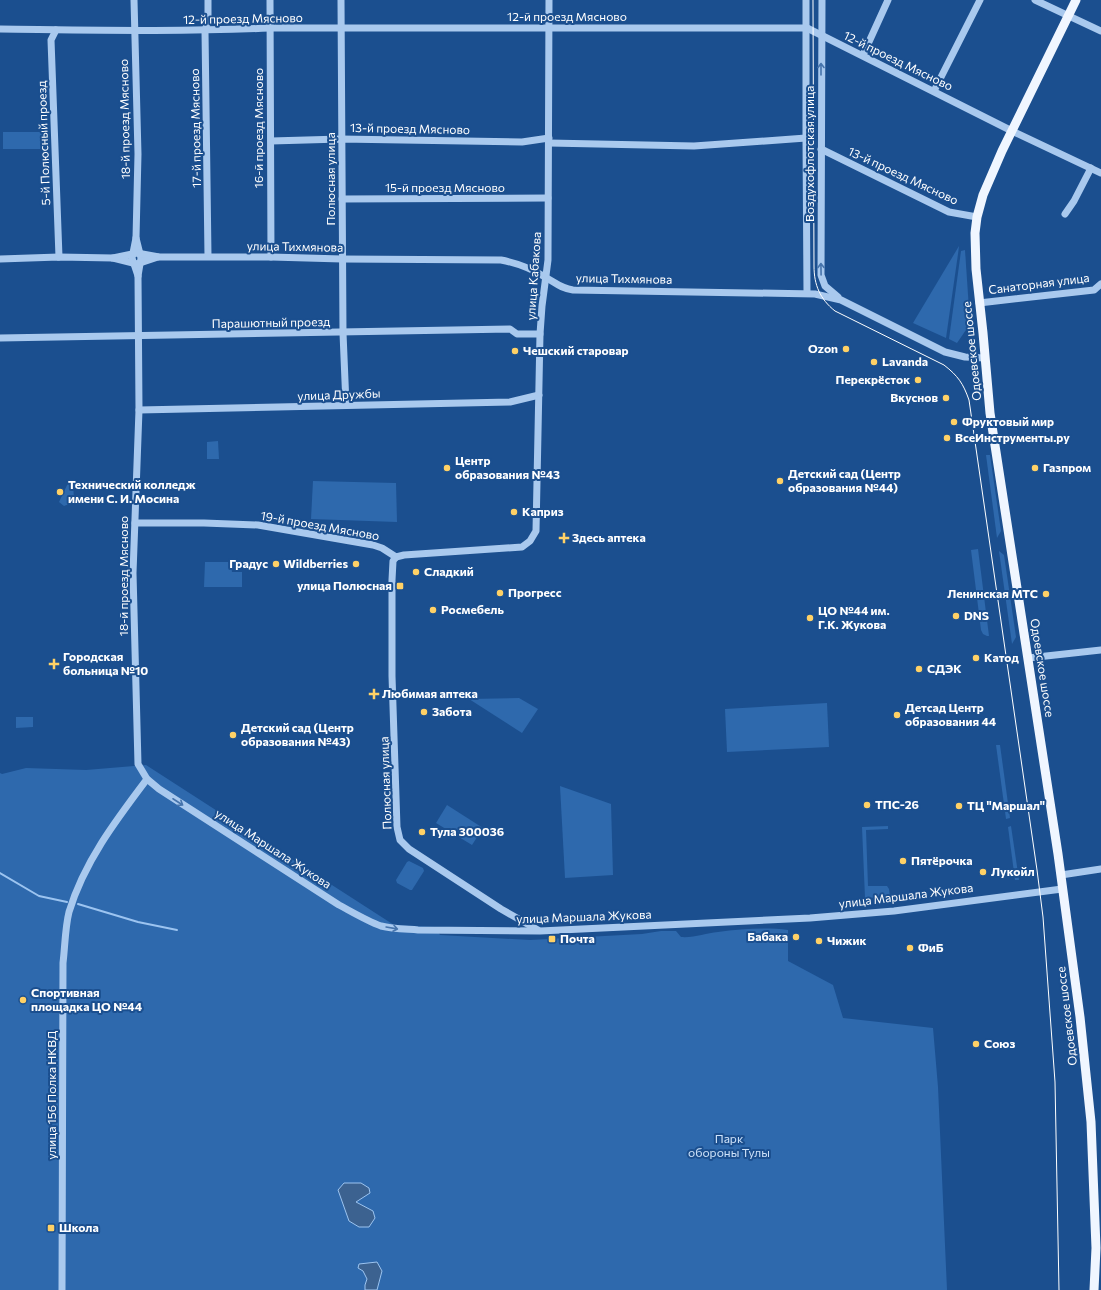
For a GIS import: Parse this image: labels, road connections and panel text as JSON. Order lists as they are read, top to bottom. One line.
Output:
{"streets":{"main road":["Одоевское шоссе"],"street":["12-й проезд Мясново","18-й проезд Мясново","17-й проезд Мясново","16-й проезд Мясново","13-й проезд Мясново","5-й Полюсный проезд","Воздухофлотская улица","Полюсная улица","15-й проезд Мясново","улица Тихмянова","улица Кабакова","Санаторная улица","Парашютный проезд","улица Дружбы","19-й проезд Мясново","улица Маршала Жукова","улица 156 Полка НКВД"]},"crossings":[["12-й проезд Мясново","18-й проезд Мясново"],["12-й проезд Мясново","17-й проезд Мясново"],["12-й проезд Мясново","16-й проезд Мясново"],["12-й проезд Мясново","5-й Полюсный проезд"],["12-й проезд Мясново","Воздухофлотская улица"],["12-й проезд Мясново","Полюсная улица"],["12-й проезд Мясново","улица Кабакова"],["12-й проезд Мясново","Одоевское шоссе"],["18-й проезд Мясново","улица Тихмянова"],["18-й проезд Мясново","Парашютный проезд"],["18-й проезд Мясново","улица Дружбы"],["18-й проезд Мясново","19-й проезд Мясново"],["18-й проезд Мясново","улица Маршала Жукова"],["18-й проезд Мясново","улица 156 Полка НКВД"],["17-й проезд Мясново","улица Тихмянова"],["16-й проезд Мясново","13-й проезд Мясново"],["16-й проезд Мясново","улица Тихмянова"],["13-й проезд Мясново","Воздухофлотская улица"],["13-й проезд Мясново","Полюсная улица"],["13-й проезд Мясново","улица Кабакова"],["13-й проезд Мясново","Одоевское шоссе"],["5-й Полюсный проезд","улица Тихмянова"],["Воздухофлотская улица","улица Тихмянова"],["Полюсная улица","15-й проезд Мясново"],["Полюсная улица","улица Тихмянова"],["Полюсная улица","улица Кабакова"],["Полюсная улица","Парашютный проезд"],["Полюсная улица","улица Дружбы"],["Полюсная улица","19-й проезд Мясново"],["Полюсная улица","улица Маршала Жукова"],["15-й проезд Мясново","улица Кабакова"],["улица Тихмянова","улица Кабакова"],["улица Тихмянова","Одоевское шоссе"],["улица Кабакова","Парашютный проезд"],["улица Кабакова","улица Дружбы"],["улица Кабакова","19-й проезд Мясново"],["Санаторная улица","Одоевское шоссе"],["Одоевское шоссе","улица Маршала Жукова"],["улица Маршала Жукова","улица 156 Полка НКВД"]],"one_way":["улица Маршала Жукова"],"parks":["Парк обороны Тулы"],"places":{"other":["Ozon","Чешский старовар","Lavanda","Перекрёсток","Вкуснов","Фруктовый мир","ВсеИнструменты.ру","Центр образования №43","Газпром","Детский сад (Центр образования №44)","Технический колледж имени С. И. Мосина","Каприз","Градус","Wildberries","Сладкий","Прогресс","Ленинская МТС","Росмебель","DNS","ЦО №44 им. Г.К. Жукова","Катод","СДЭК","Забота","Детсад Центр образования 44","Детский сад (Центр образования №43)","ТПС-26","ТЦ \"Маршал\"","Тула 300036","Пятёрочка","Лукойл","Бабака","Чижик","ФиБ","Спортивная площадка ЦО №44","Союз"],"health":["Здесь аптека","Городская больница №10","Любимая аптека"],"transit":["улица Полюсная","Почта","Школа"]}}
